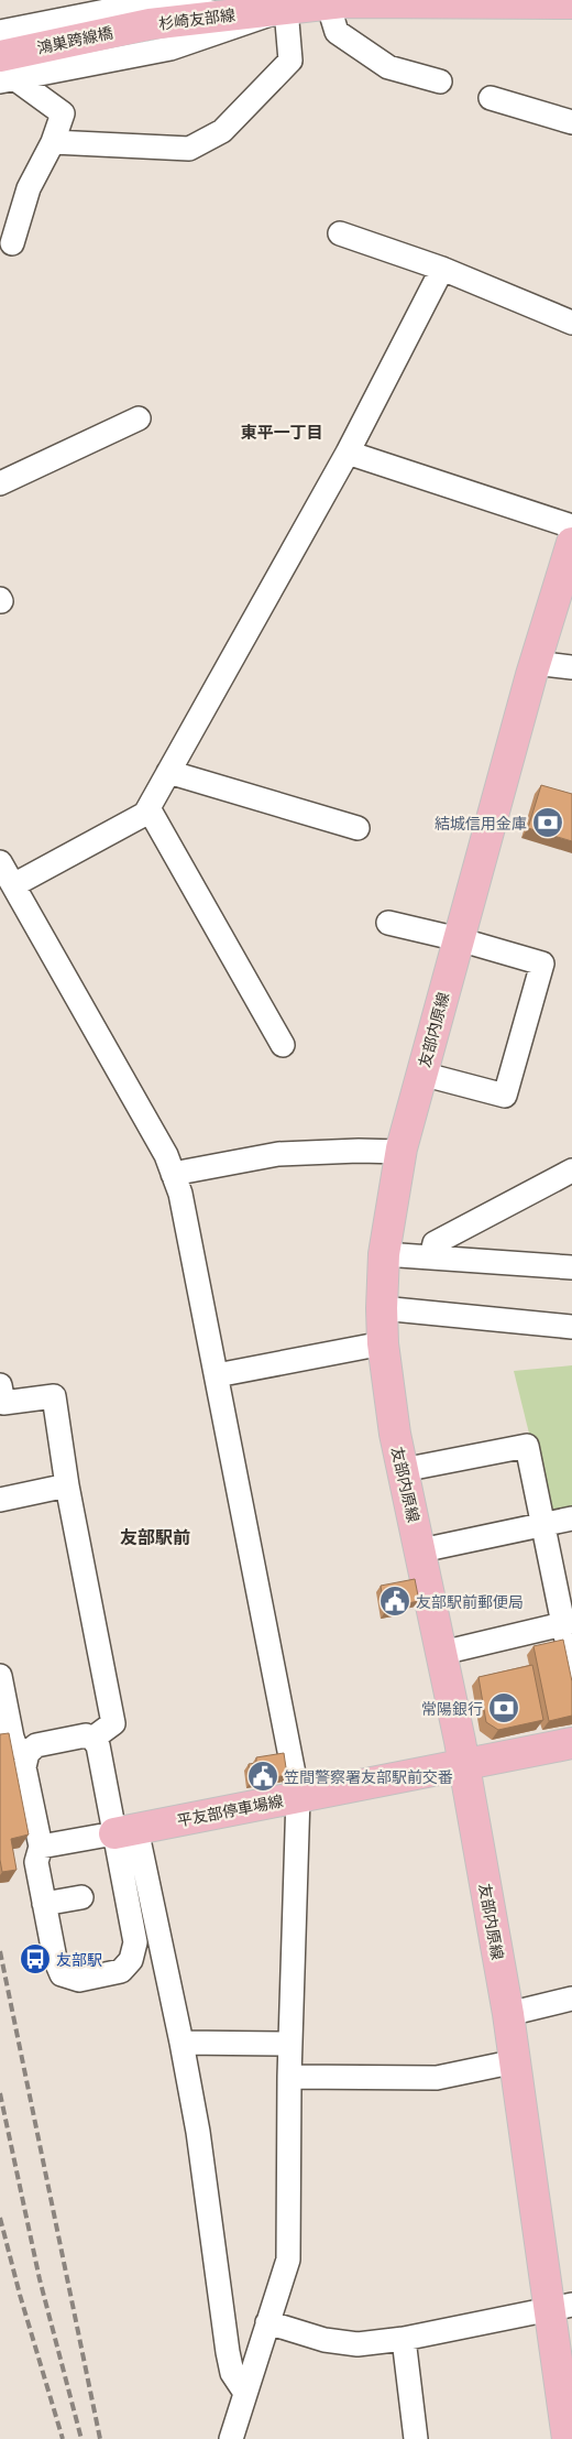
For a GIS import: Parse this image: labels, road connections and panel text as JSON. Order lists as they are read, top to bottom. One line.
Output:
{"streets":{"main road":["杉崎友部線","鴻巣跨線橋","友部内原線","平友部停車場線"]},"crossings":[["杉崎友部線","鴻巣跨線橋"],["友部内原線","平友部停車場線"]],"districts":["東平一丁目","友部駅前"],"places":{"bank":["結城信用金庫","常陽銀行"],"public building":["友部駅前郵便局","笠間警察署友部駅前交番"],"bus stop":["友部駅"]}}
